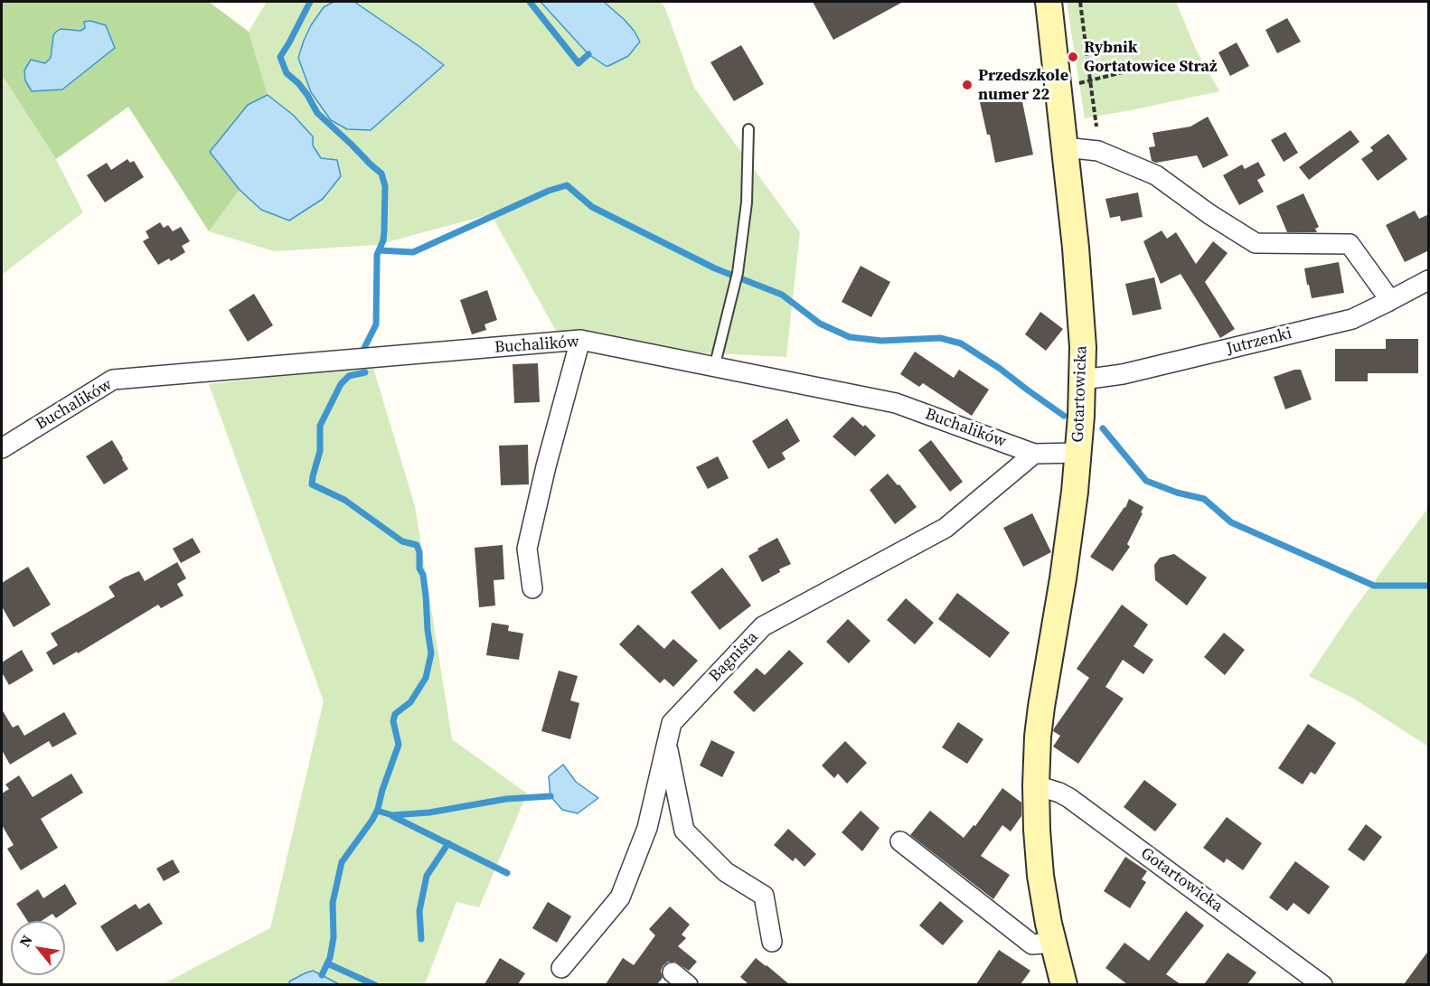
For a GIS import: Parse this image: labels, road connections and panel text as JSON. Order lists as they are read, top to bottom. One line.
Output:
{"streets":{"street":["Jutrzenki","Buchalików","Gotartowicka","Bagnista"]},"crossings":[["Jutrzenki","Gotartowicka"],["Buchalików","Gotartowicka"],["Buchalików","Bagnista"]],"places":["Rybnik Gortatowice Straż","Przedszkole numer 22"],"north":"top left"}
